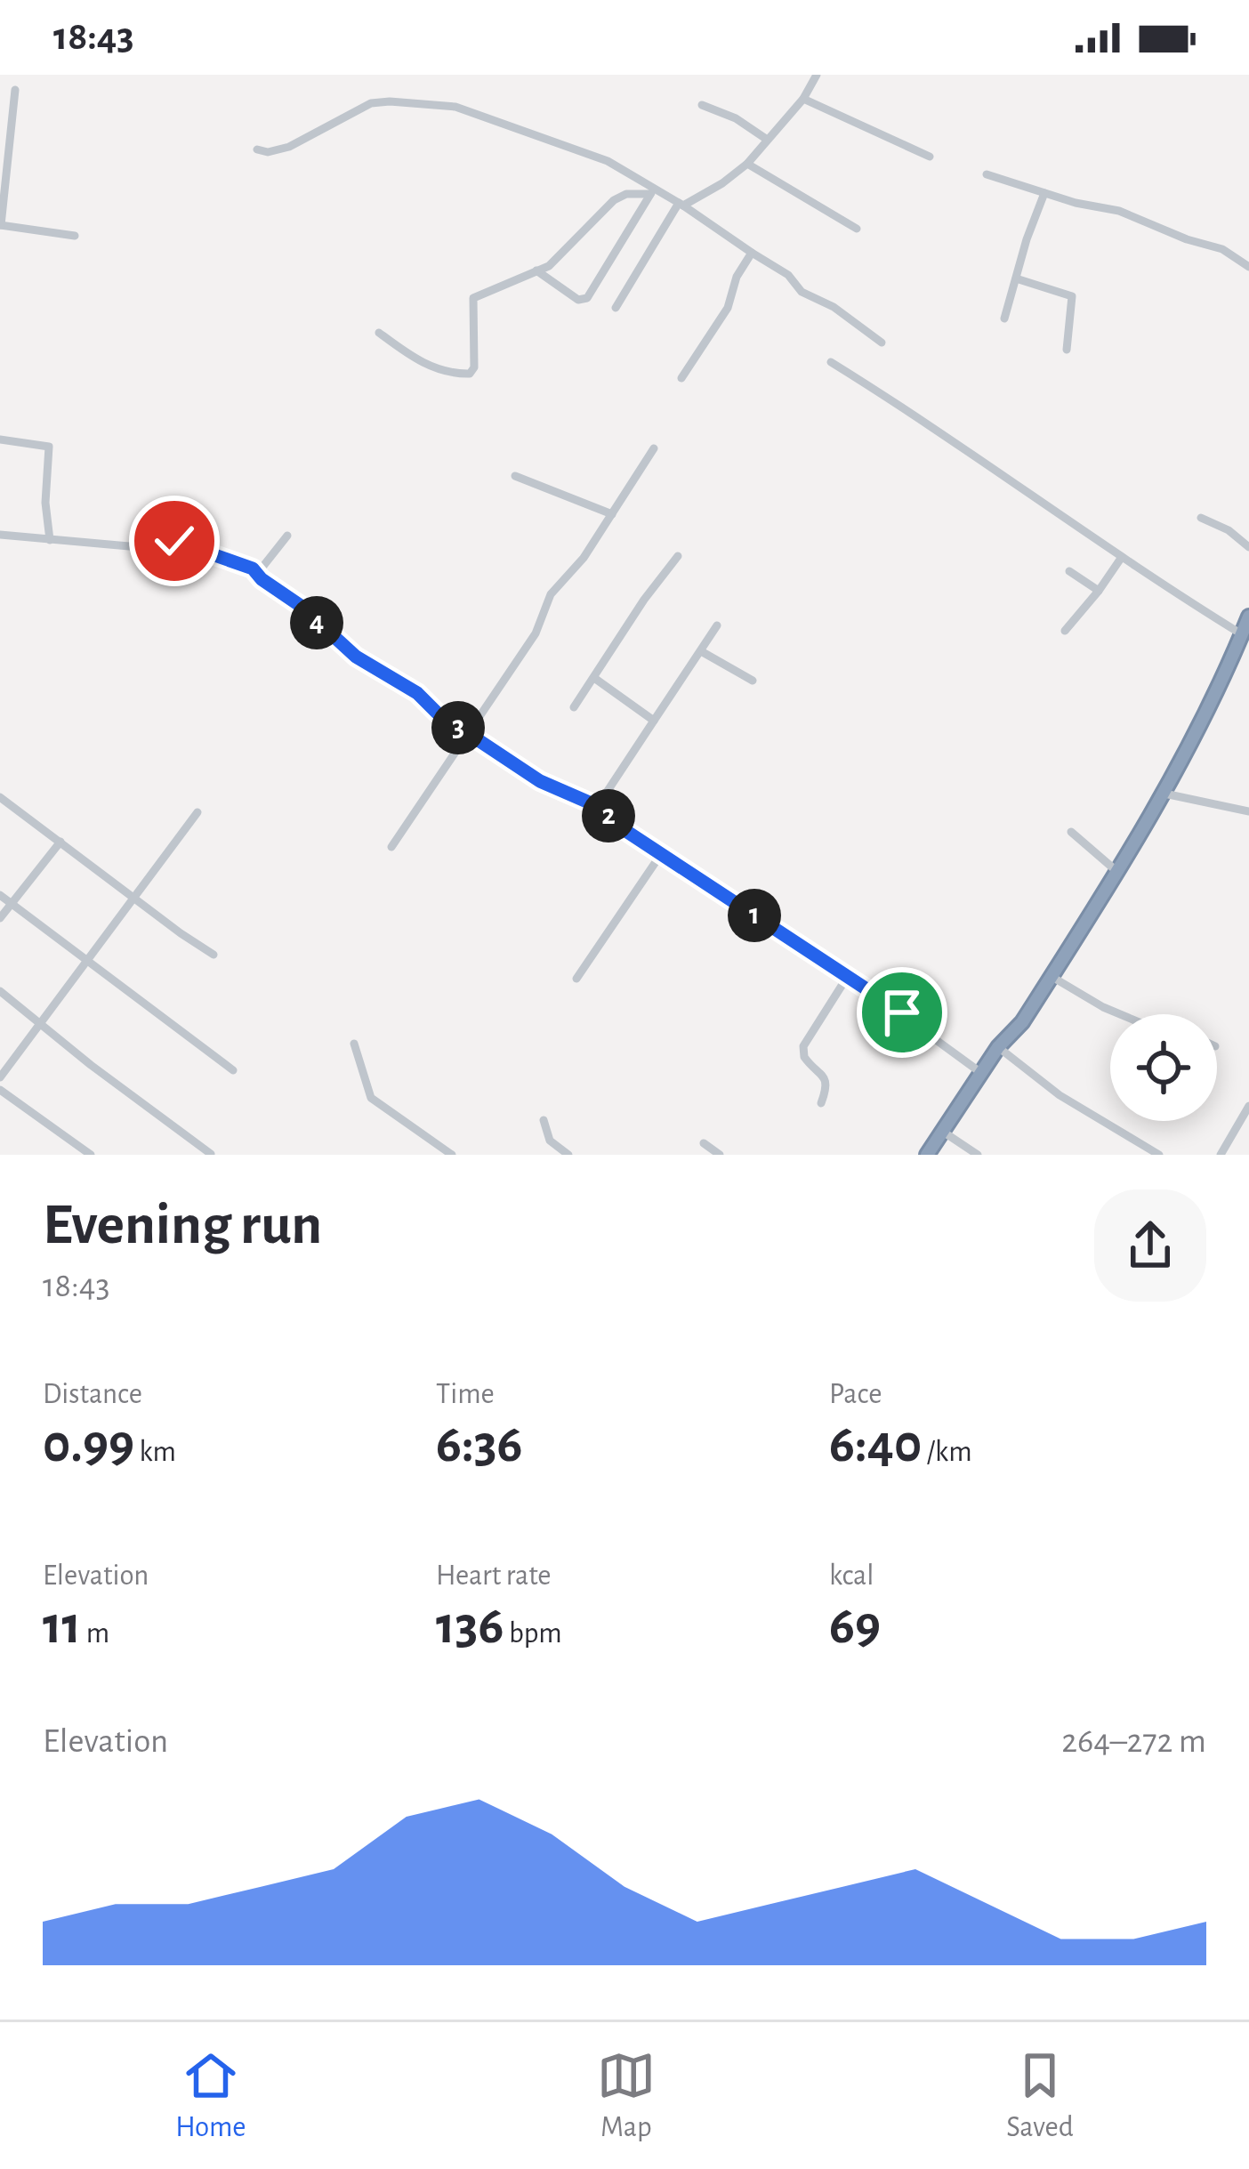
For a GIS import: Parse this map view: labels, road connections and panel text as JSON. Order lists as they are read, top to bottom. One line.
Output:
{"page":{"status":"18:43","pins":["4","3","2","1"],"heading":["Evening run","18:43"],"stats":[["Distance","0.99 km"],["Time","6:36"],["Pace","6:40 /km"],["Elevation","11 m"],["Heart rate","136 bpm"],["kcal","69"]],"chart":["Elevation","264–272 m"],"tabs":["Home","Map","Saved"]}}
